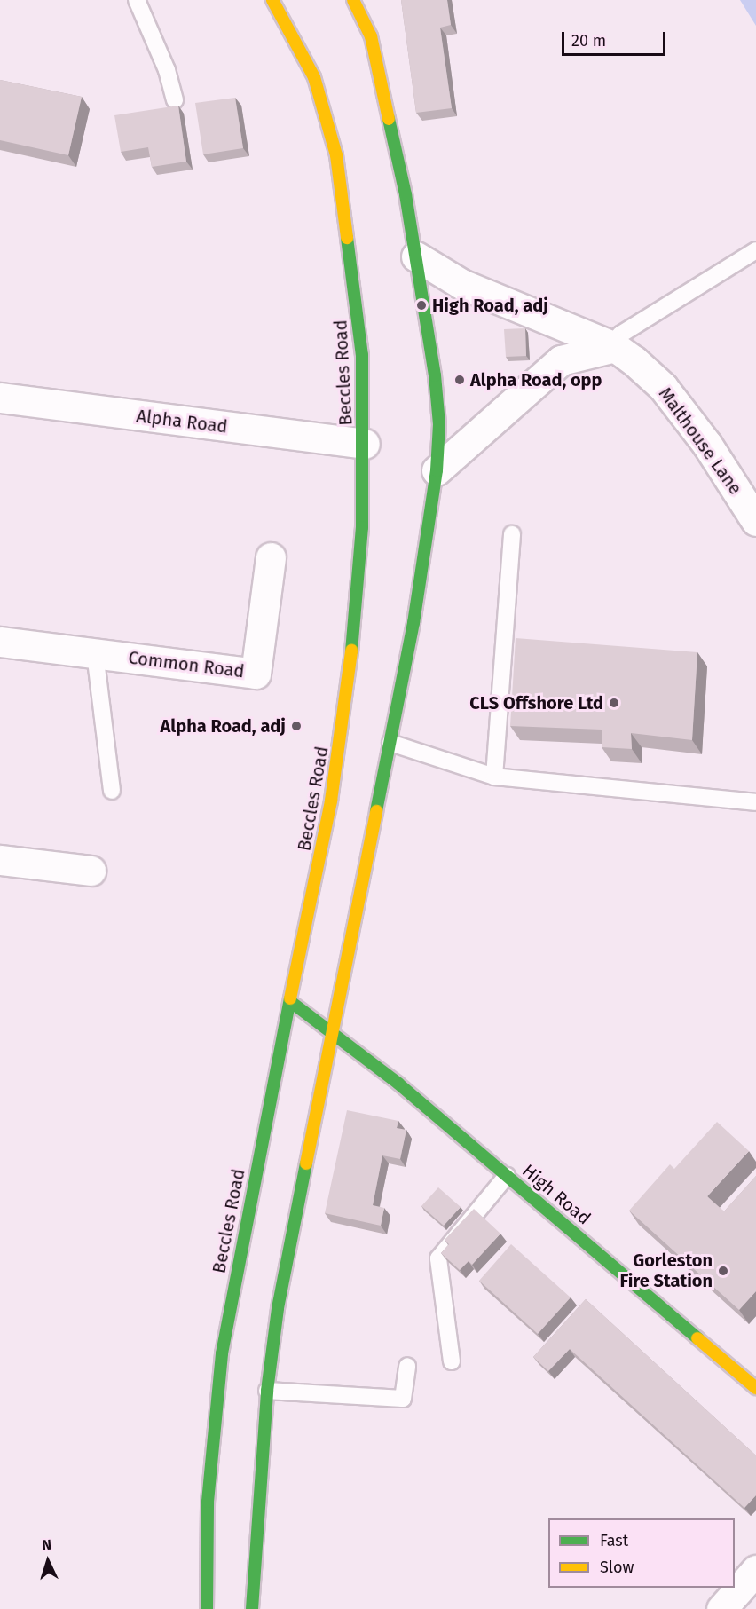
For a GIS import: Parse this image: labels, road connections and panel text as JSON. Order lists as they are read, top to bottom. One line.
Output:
{"streets":{"street":["Beccles Road","Alpha Road","Malthouse Lane","Common Road","High Road"]},"crossings":[["Beccles Road","Alpha Road"],["Beccles Road","High Road"]],"places":["High Road, adj","Alpha Road, opp","CLS Offshore Ltd","Alpha Road, adj","Gorleston Fire Station"],"legend":["Fast","Slow"],"scale_bar":"20 m","north":"top"}
